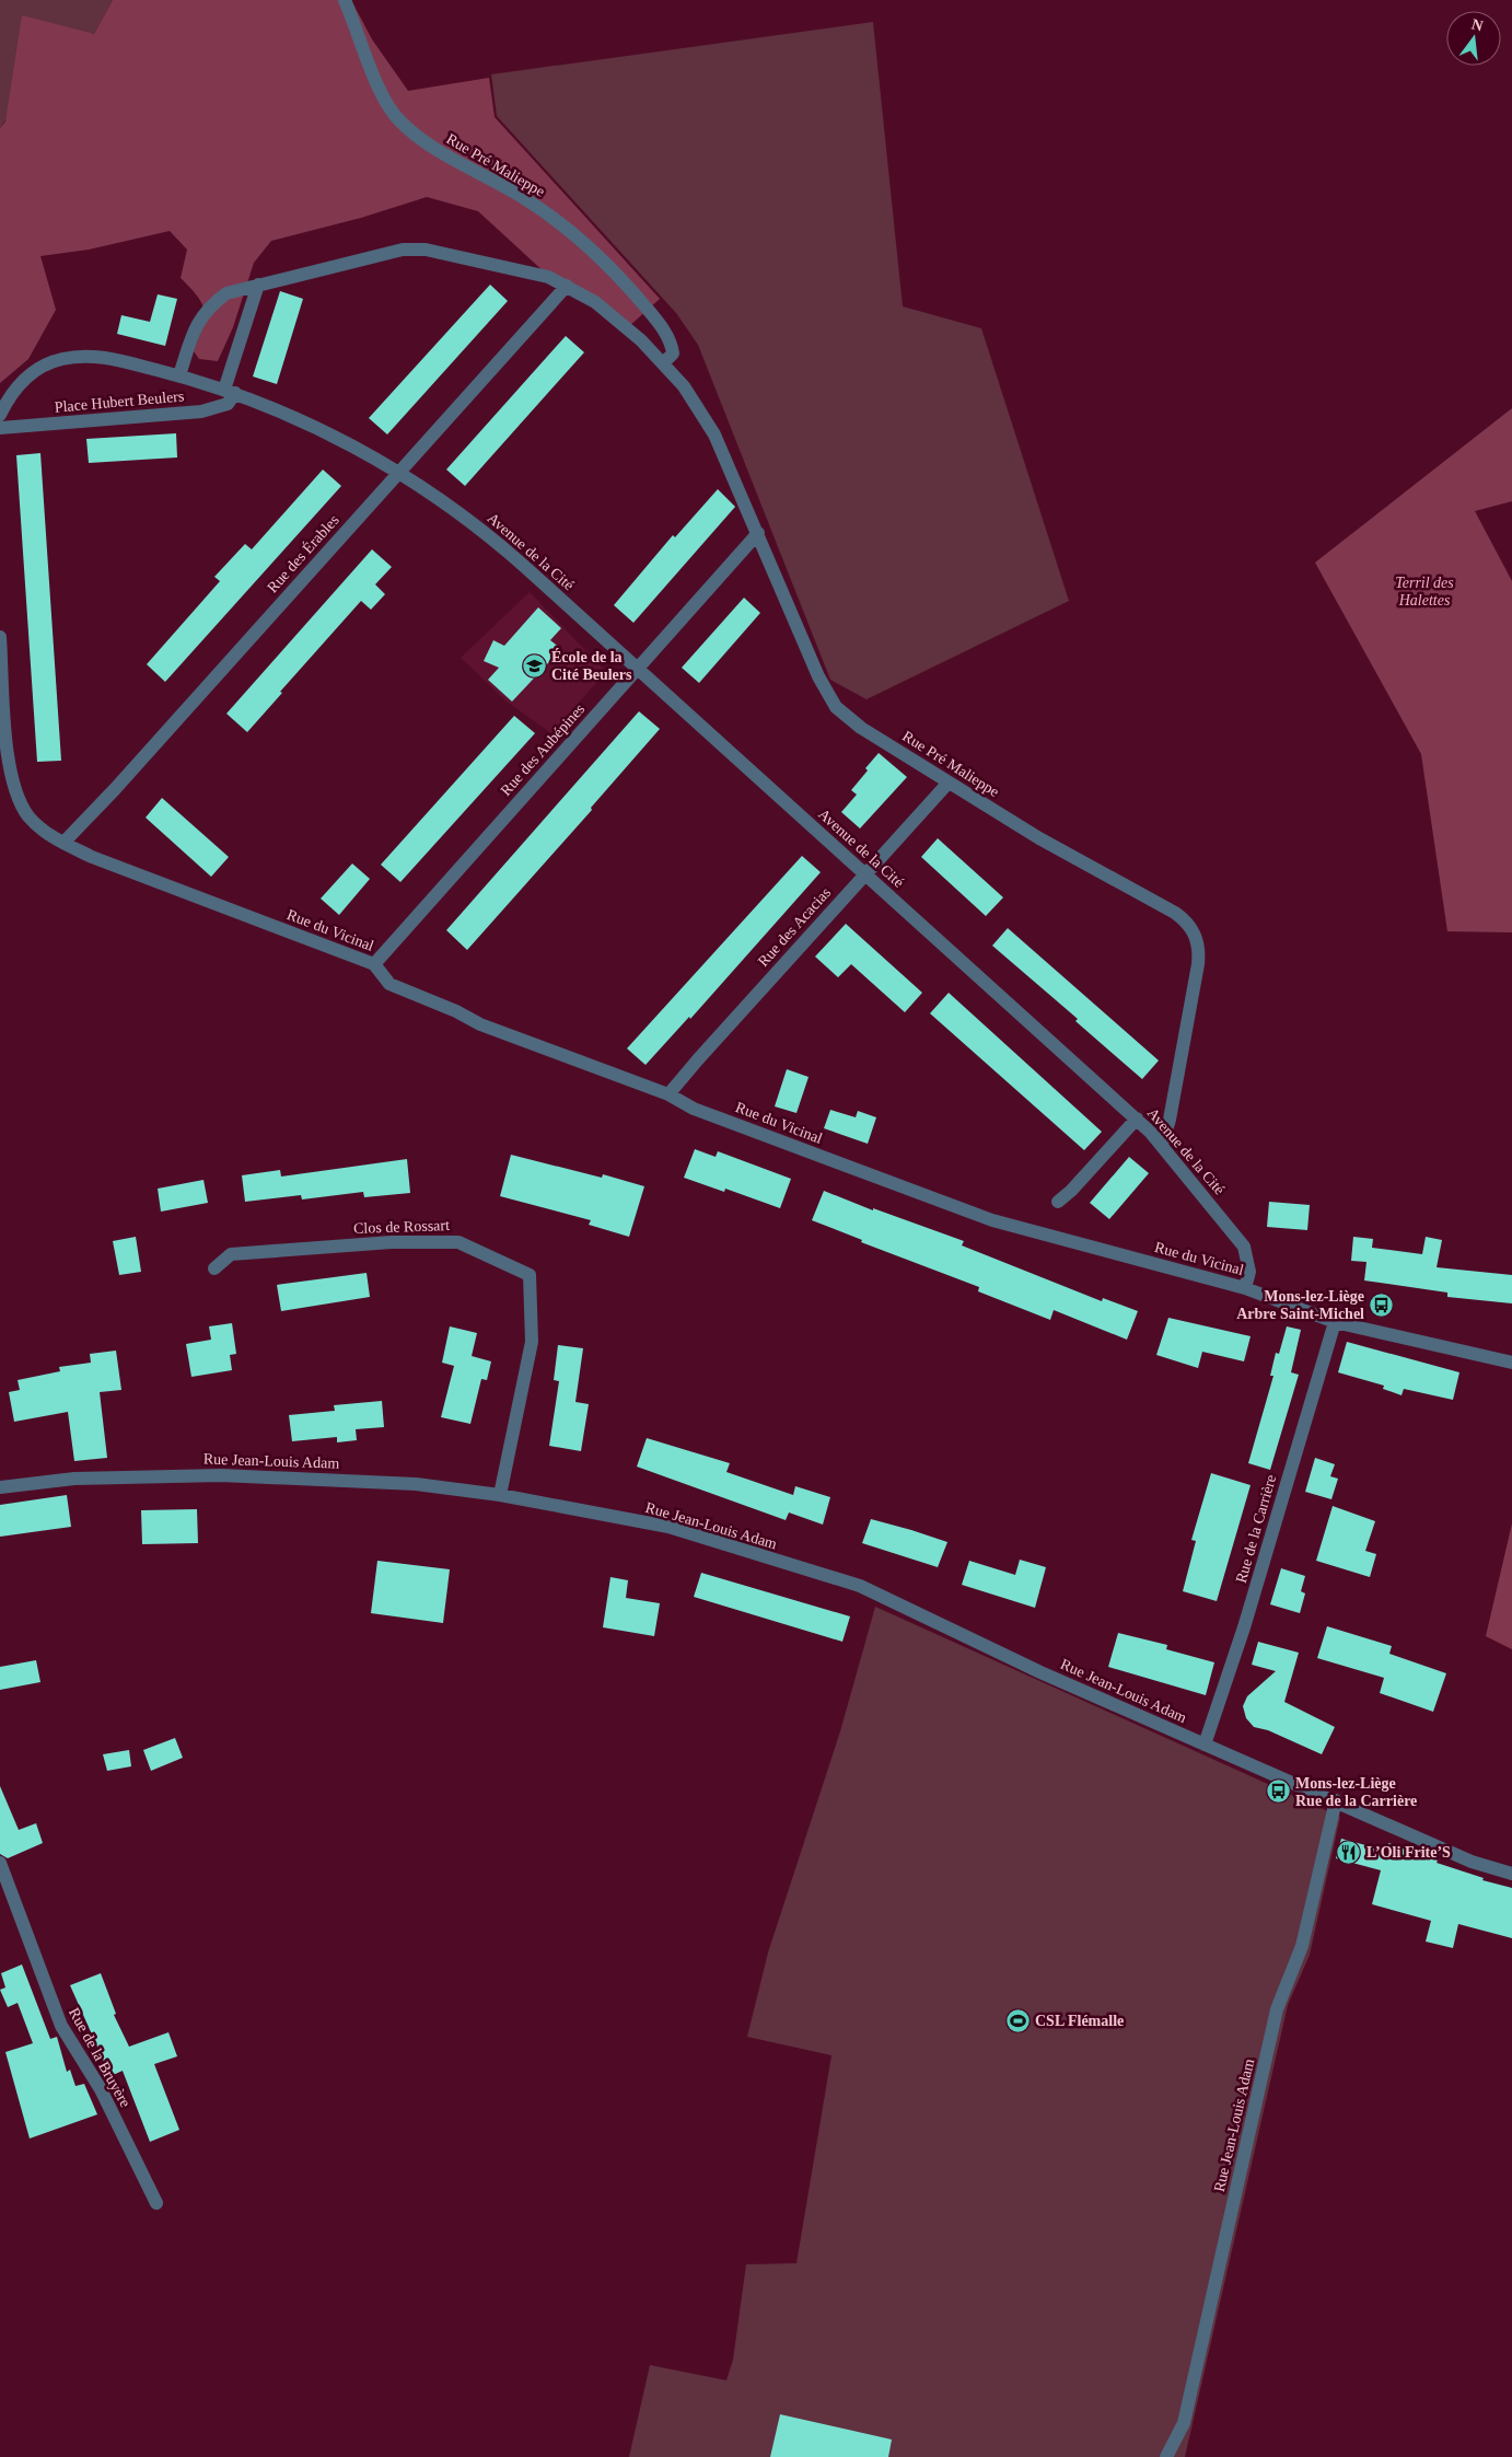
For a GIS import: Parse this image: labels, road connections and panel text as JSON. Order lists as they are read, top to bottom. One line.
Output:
{"streets":{"street":["Rue Pré Malieppe","Place Hubert Beulers","Avenue de la Cité","Rue des Érables","Rue des Aubépines","Rue des Acacias","Rue du Vicinal","Clos de Rossart","Rue Jean-Louis Adam","Rue de la Carrière","Rue de la Bruyère"]},"crossings":[["Rue Pré Malieppe","Place Hubert Beulers"],["Rue Pré Malieppe","Avenue de la Cité"],["Rue Pré Malieppe","Rue des Érables"],["Rue Pré Malieppe","Rue des Aubépines"],["Rue Pré Malieppe","Rue des Acacias"],["Place Hubert Beulers","Avenue de la Cité"],["Place Hubert Beulers","Rue des Érables"],["Avenue de la Cité","Rue des Érables"],["Avenue de la Cité","Rue des Aubépines"],["Avenue de la Cité","Rue des Acacias"],["Avenue de la Cité","Rue du Vicinal"],["Rue des Érables","Rue du Vicinal"],["Rue des Aubépines","Rue du Vicinal"],["Rue des Acacias","Rue du Vicinal"],["Rue du Vicinal","Rue de la Carrière"],["Clos de Rossart","Rue Jean-Louis Adam"],["Rue Jean-Louis Adam","Rue de la Carrière"]],"parks":["Terril des Halettes"],"places":{"school or university":["École de la Cité Beulers"],"bus stop":["Mons-lez-Liège Arbre Saint-Michel","Mons-lez-Liège Rue de la Carrière"],"restaurant":["L’Oli Frite’S"],"sports":["CSL Flémalle"]},"north":"top"}
